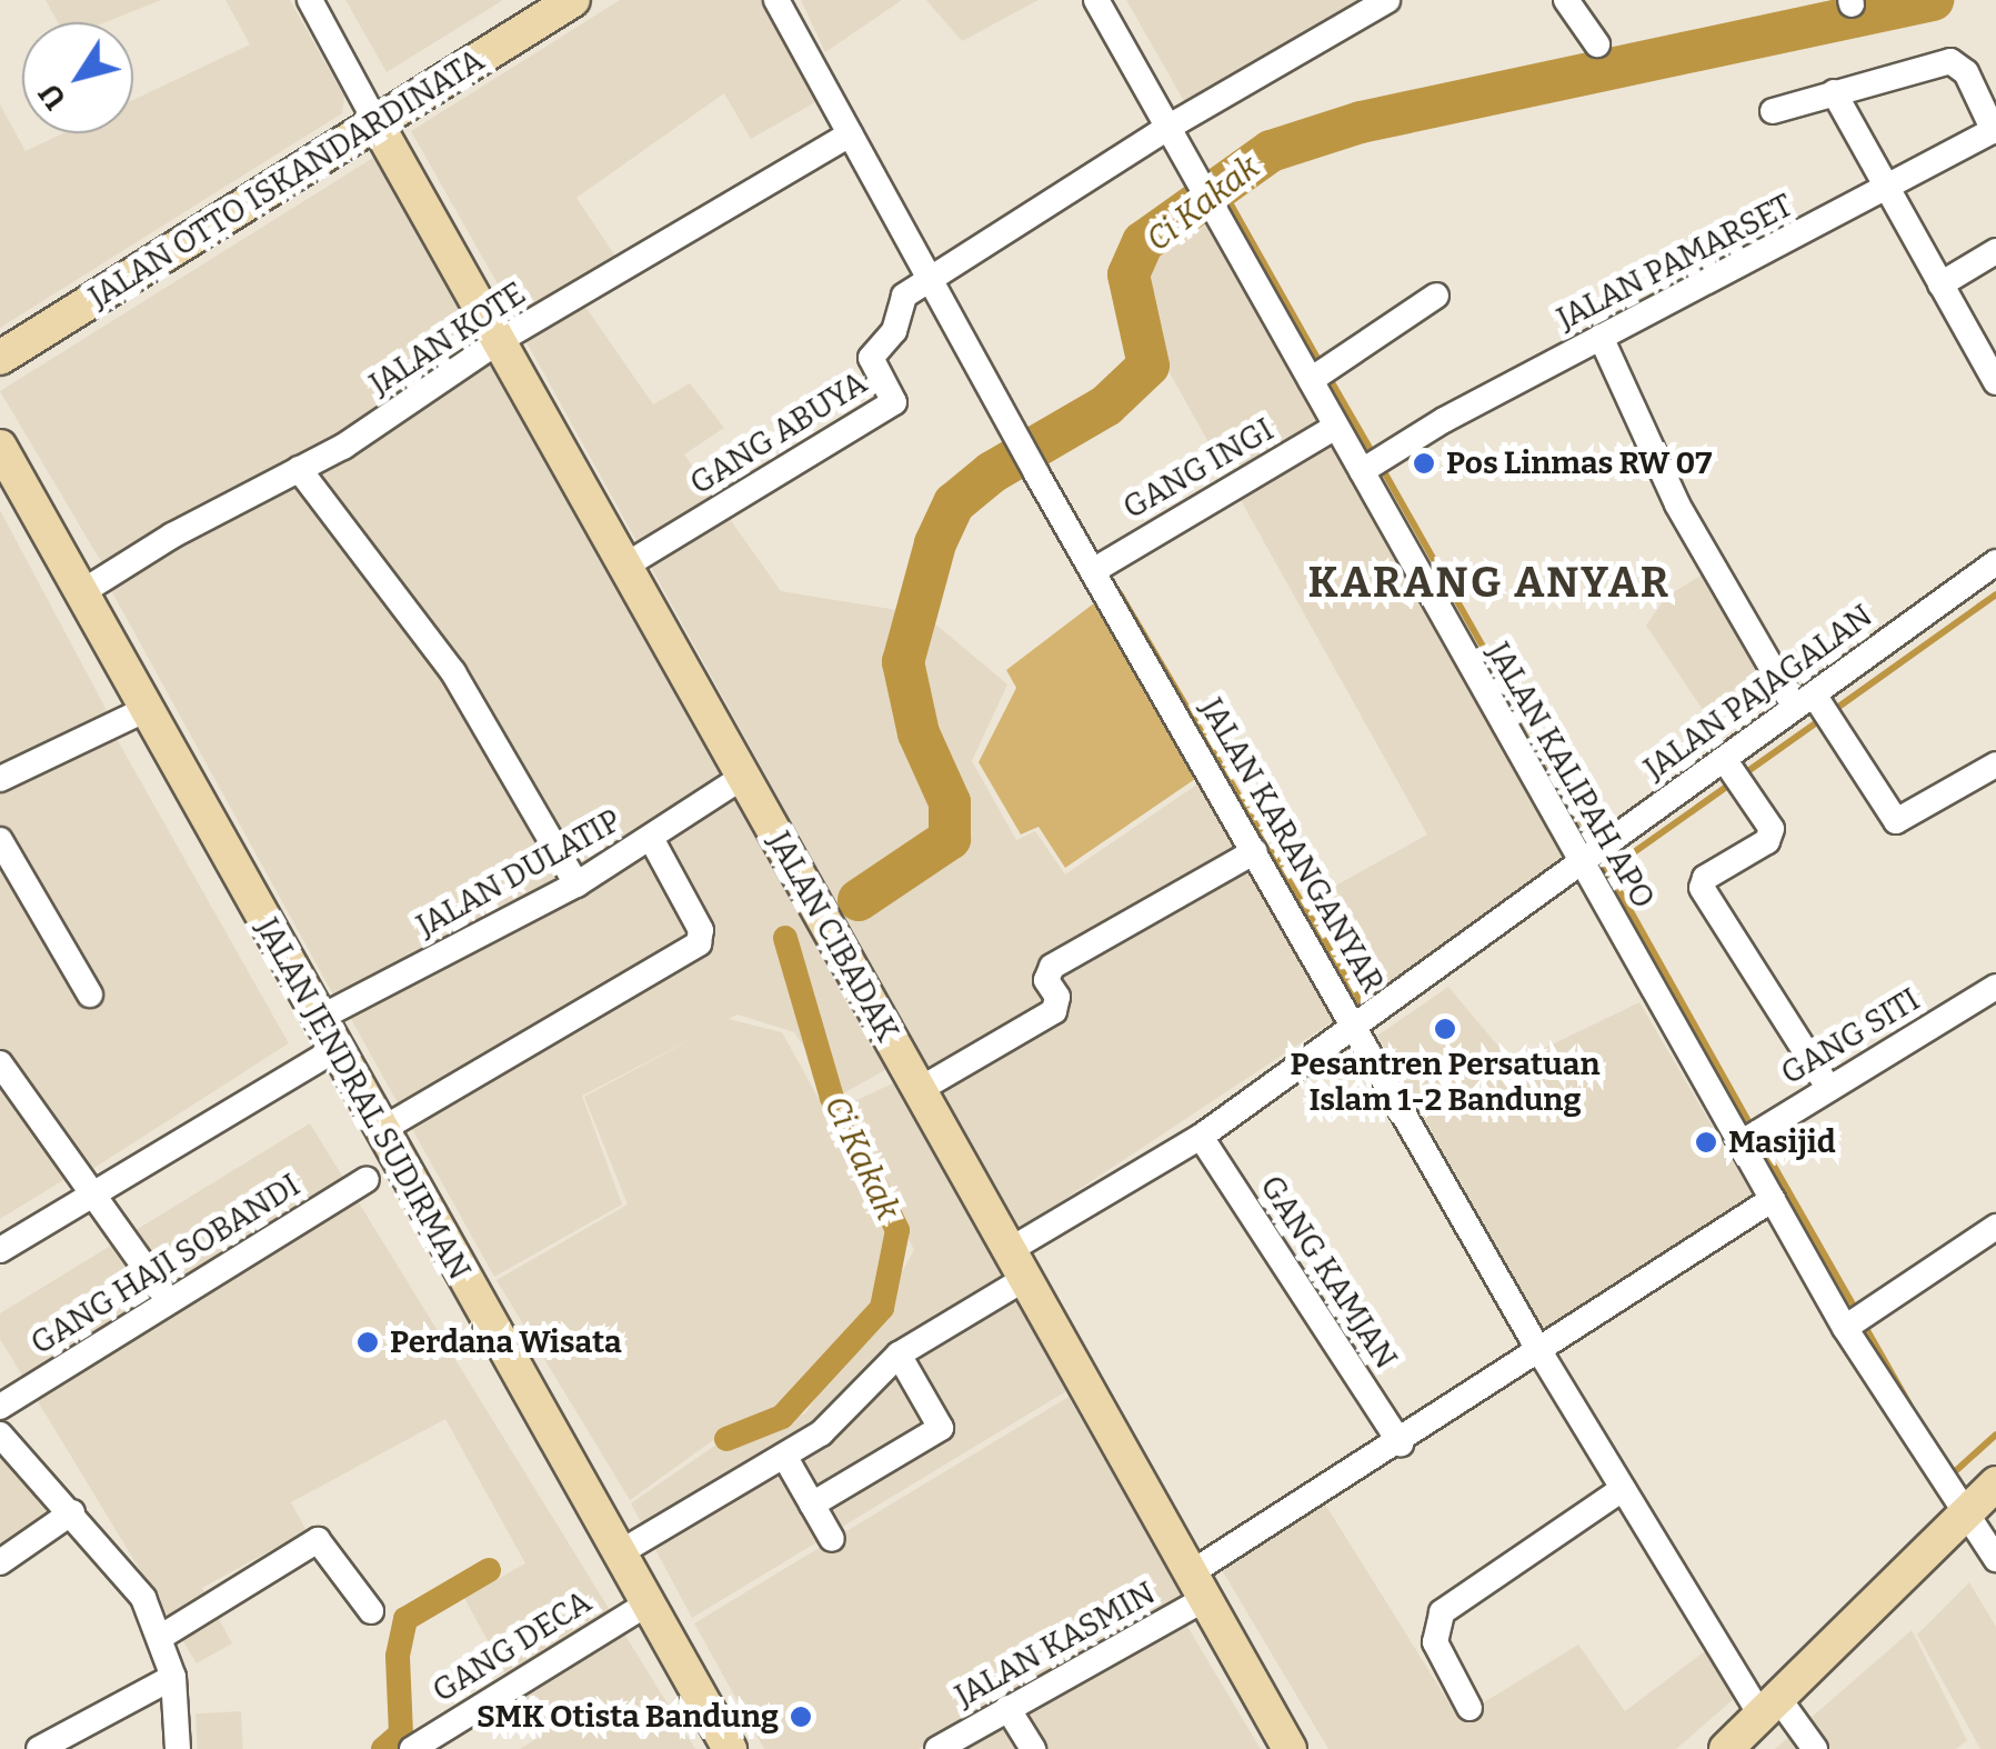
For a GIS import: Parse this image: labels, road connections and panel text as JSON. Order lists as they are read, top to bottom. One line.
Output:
{"streets":{"main road":["JALAN OTTO ISKANDARDINATA","JALAN CIBADAK","JALAN JENDRAL SUDIRMAN"],"street":["JALAN PAMARSET","JALAN KOTE","GANG ABUYA","GANG INGI","JALAN PAJAGALAN","JALAN KALIPAH APO","JALAN KARANGANYAR","JALAN DULATIP","GANG SITI","GANG HAJI SOBANDI","GANG KAMJAN","JALAN KASMIN","GANG DECA"]},"crossings":[["JALAN OTTO ISKANDARDINATA","JALAN CIBADAK"],["JALAN PAMARSET","JALAN KALIPAH APO"],["JALAN KOTE","JALAN KARANGANYAR"],["JALAN KOTE","JALAN CIBADAK"],["JALAN KOTE","JALAN JENDRAL SUDIRMAN"],["GANG ABUYA","JALAN KARANGANYAR"],["GANG ABUYA","JALAN CIBADAK"],["GANG INGI","JALAN KALIPAH APO"],["GANG INGI","JALAN KARANGANYAR"],["JALAN PAJAGALAN","JALAN KALIPAH APO"],["JALAN PAJAGALAN","JALAN KARANGANYAR"],["JALAN PAJAGALAN","JALAN CIBADAK"],["JALAN PAJAGALAN","JALAN JENDRAL SUDIRMAN"],["JALAN PAJAGALAN","GANG KAMJAN"],["JALAN KALIPAH APO","GANG SITI"],["JALAN KARANGANYAR","JALAN KASMIN"],["JALAN DULATIP","JALAN CIBADAK"],["JALAN DULATIP","JALAN JENDRAL SUDIRMAN"],["JALAN CIBADAK","JALAN KASMIN"],["JALAN JENDRAL SUDIRMAN","GANG DECA"],["GANG KAMJAN","JALAN KASMIN"]],"districts":["KARANG ANYAR"],"water":["Ci Kakak"],"places":["Pos Linmas RW 07","Pesantren Persatuan Islam 1-2 Bandung","Masijid","Perdana Wisata","SMK Otista Bandung"],"north":"bottom left"}
